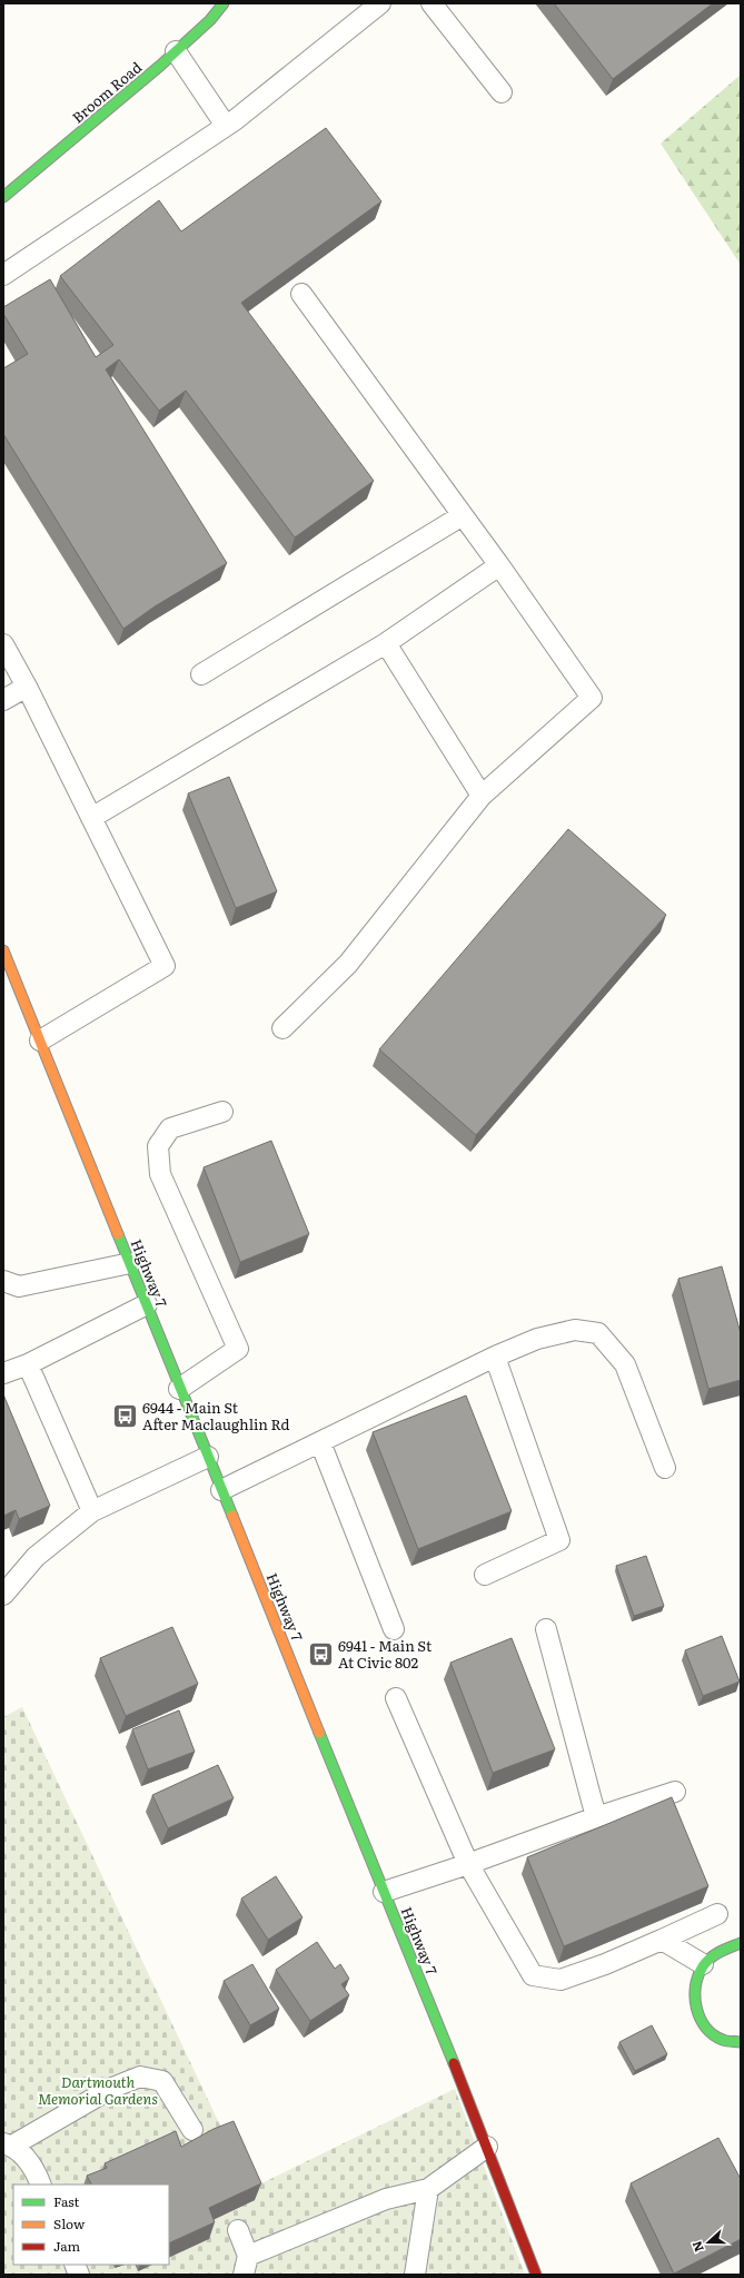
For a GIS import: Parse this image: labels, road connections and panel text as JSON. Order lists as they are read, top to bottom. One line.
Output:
{"streets":{"main road":["Broom Road","Highway 7"]},"parks":["Dartmouth Memorial Gardens"],"places":{"bus stop":["6944 - Main St After Maclaughlin Rd","6941 - Main St At Civic 802"]},"legend":["Fast","Slow","Jam"],"north":"left"}
